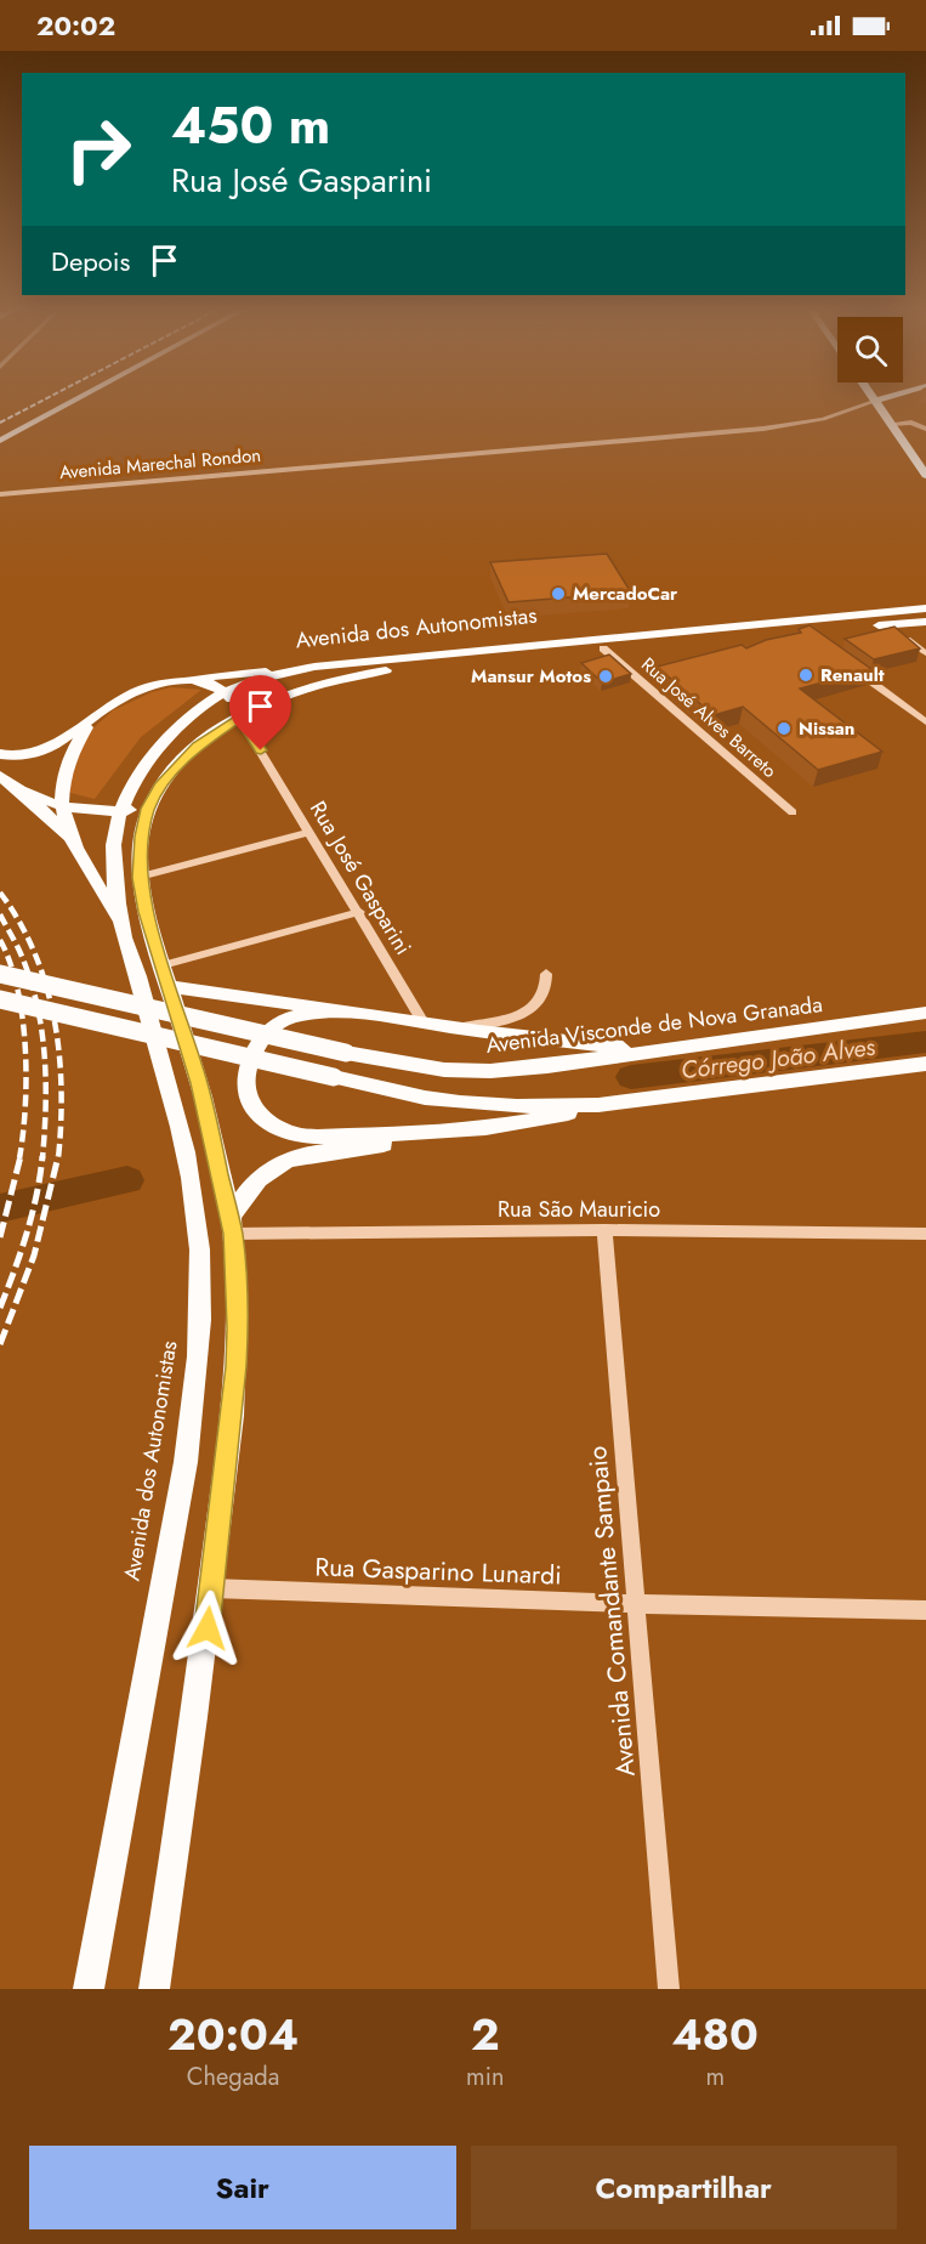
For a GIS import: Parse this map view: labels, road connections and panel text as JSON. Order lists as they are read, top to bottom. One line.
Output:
{"streets":{"main road":["Avenida Marechal Rondon","Avenida dos Autonomistas","Avenida Visconde de Nova Granada"],"street":["Rua José Alves Barreto","Rua José Gasparini","Rua São Mauricio","Rua Gasparino Lunardi","Avenida Comandante Sampaio"]},"crossings":[["Avenida dos Autonomistas","Rua José Alves Barreto"],["Avenida dos Autonomistas","Rua José Gasparini"],["Avenida dos Autonomistas","Rua São Mauricio"],["Avenida dos Autonomistas","Rua Gasparino Lunardi"],["Rua São Mauricio","Avenida Comandante Sampaio"],["Rua Gasparino Lunardi","Avenida Comandante Sampaio"]],"water":["Córrego João Alves"],"places":["MercadoCar","Renault","Mansur Motos","Nissan"],"page":{"status":"20:02","turn":["450 m","Rua José Gasparini"],"then":"Depois","eta":["20:04","Chegada","2","min","480","m"],"buttons":["Sair","Compartilhar"]}}
